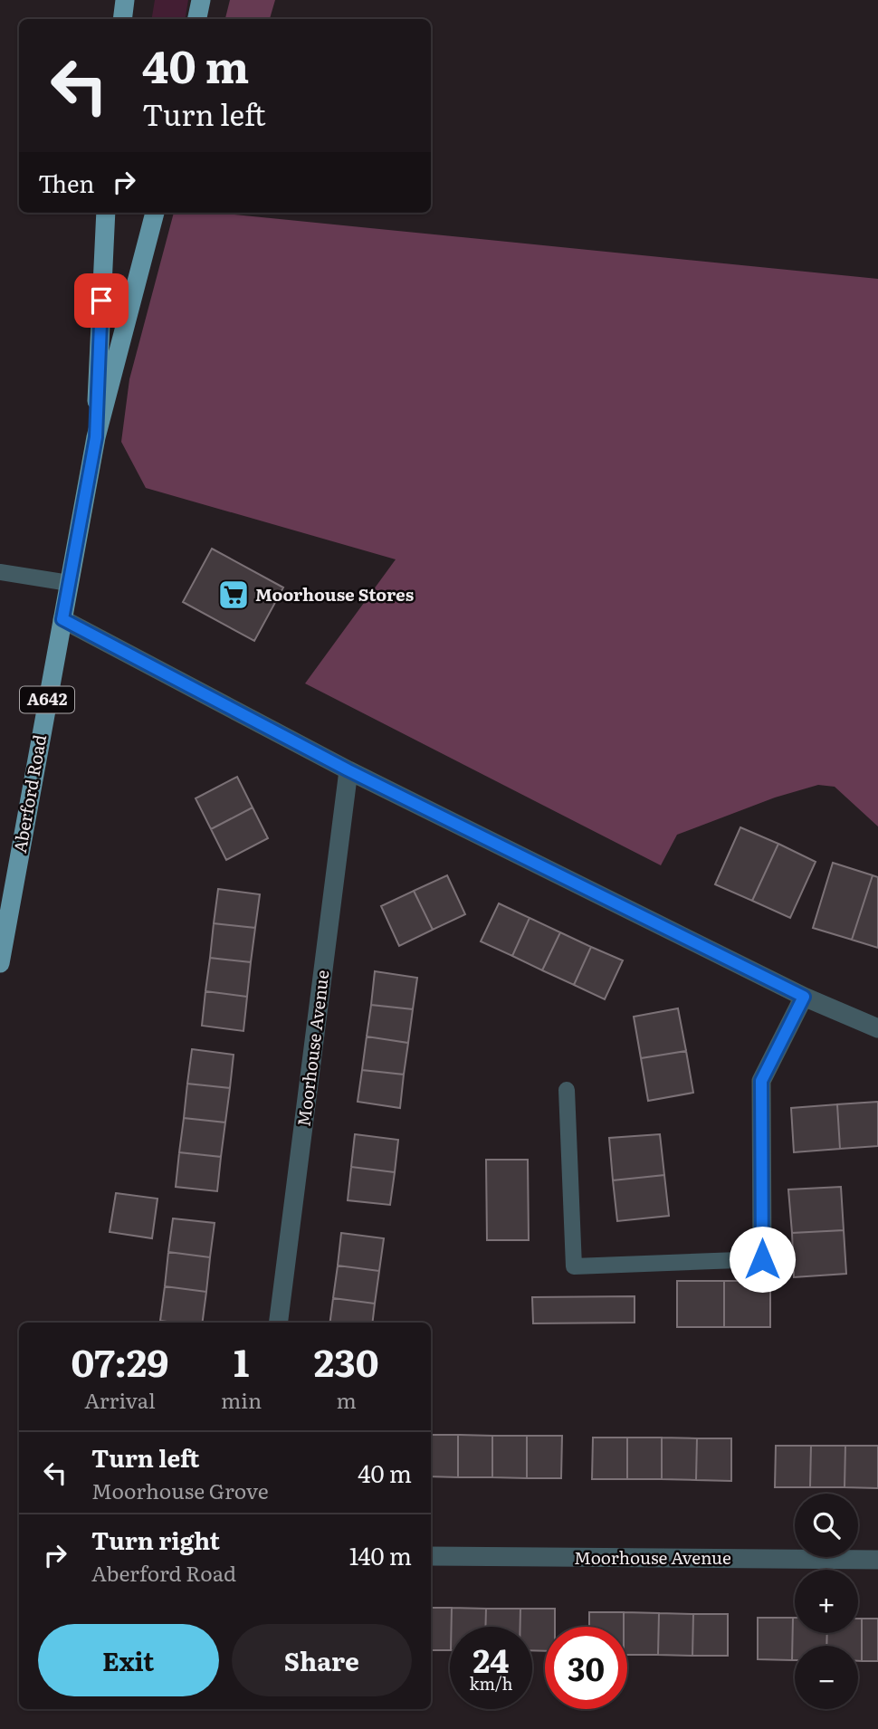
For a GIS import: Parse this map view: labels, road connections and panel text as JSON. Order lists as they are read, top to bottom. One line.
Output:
{"streets":{"main road":["A642","Aberford Road"],"street":["Moorhouse Avenue"]},"places":{"supermarket":["Moorhouse Stores"]},"page":{"turn":["40 m","Turn left"],"then":"Then","eta":["07:29","Arrival","1","min","230","m"],"list":[{"name":"Turn left","note":"Moorhouse Grove","value":"40 m"},{"name":"Turn right","note":"Aberford Road","value":"140 m"}],"map_buttons":["+","−"],"buttons":["Exit","Share"],"speed":"24 km/h","limit":"30"}}
